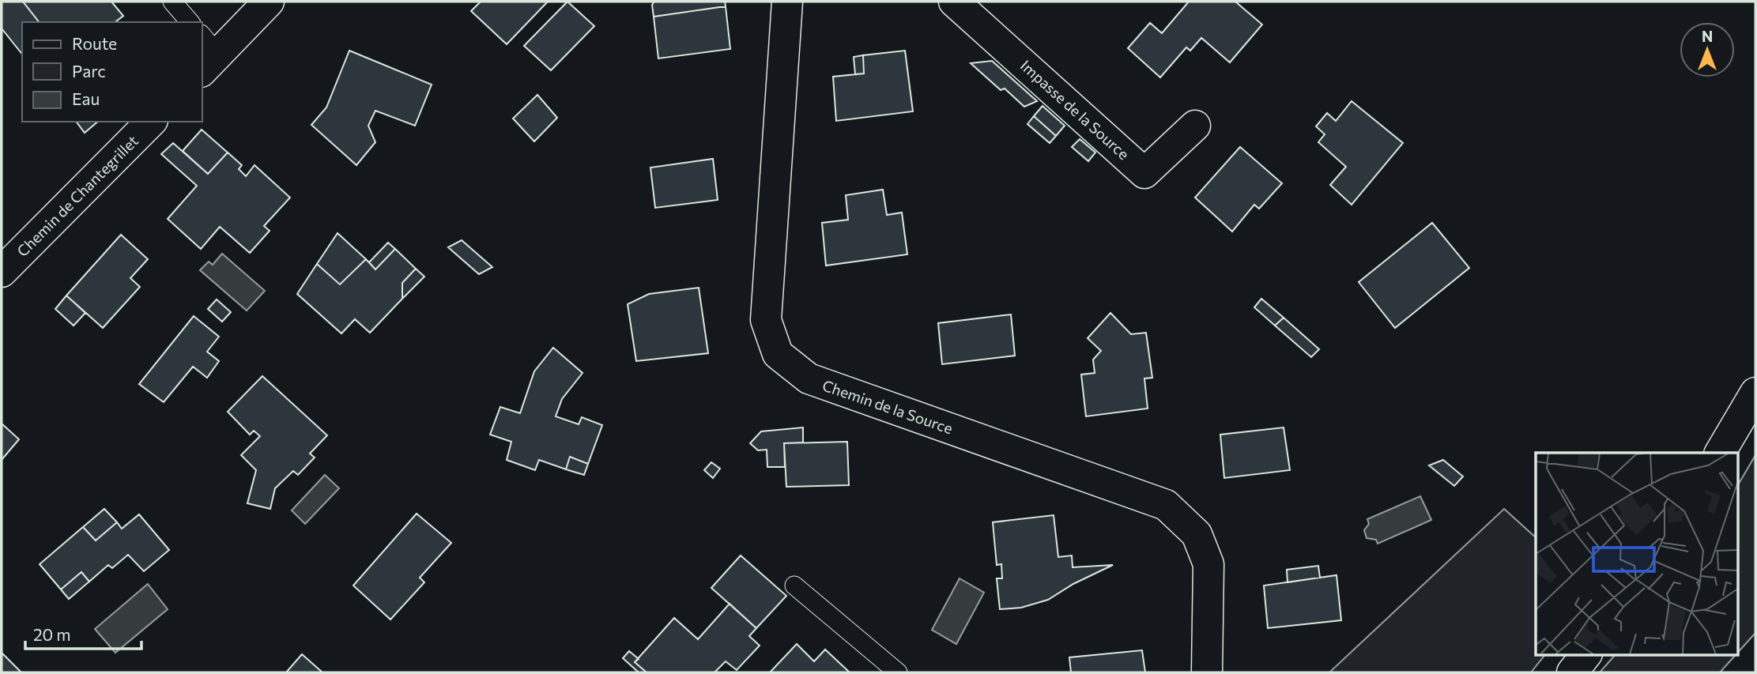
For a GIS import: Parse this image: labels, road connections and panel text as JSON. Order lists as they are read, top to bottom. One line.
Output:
{"streets":{"street":["Impasse de la Source","Chemin de Chantegrillet","Chemin de la Source"]},"legend":["Route","Parc","Eau"],"scale_bar":"20 m","north":"top"}
